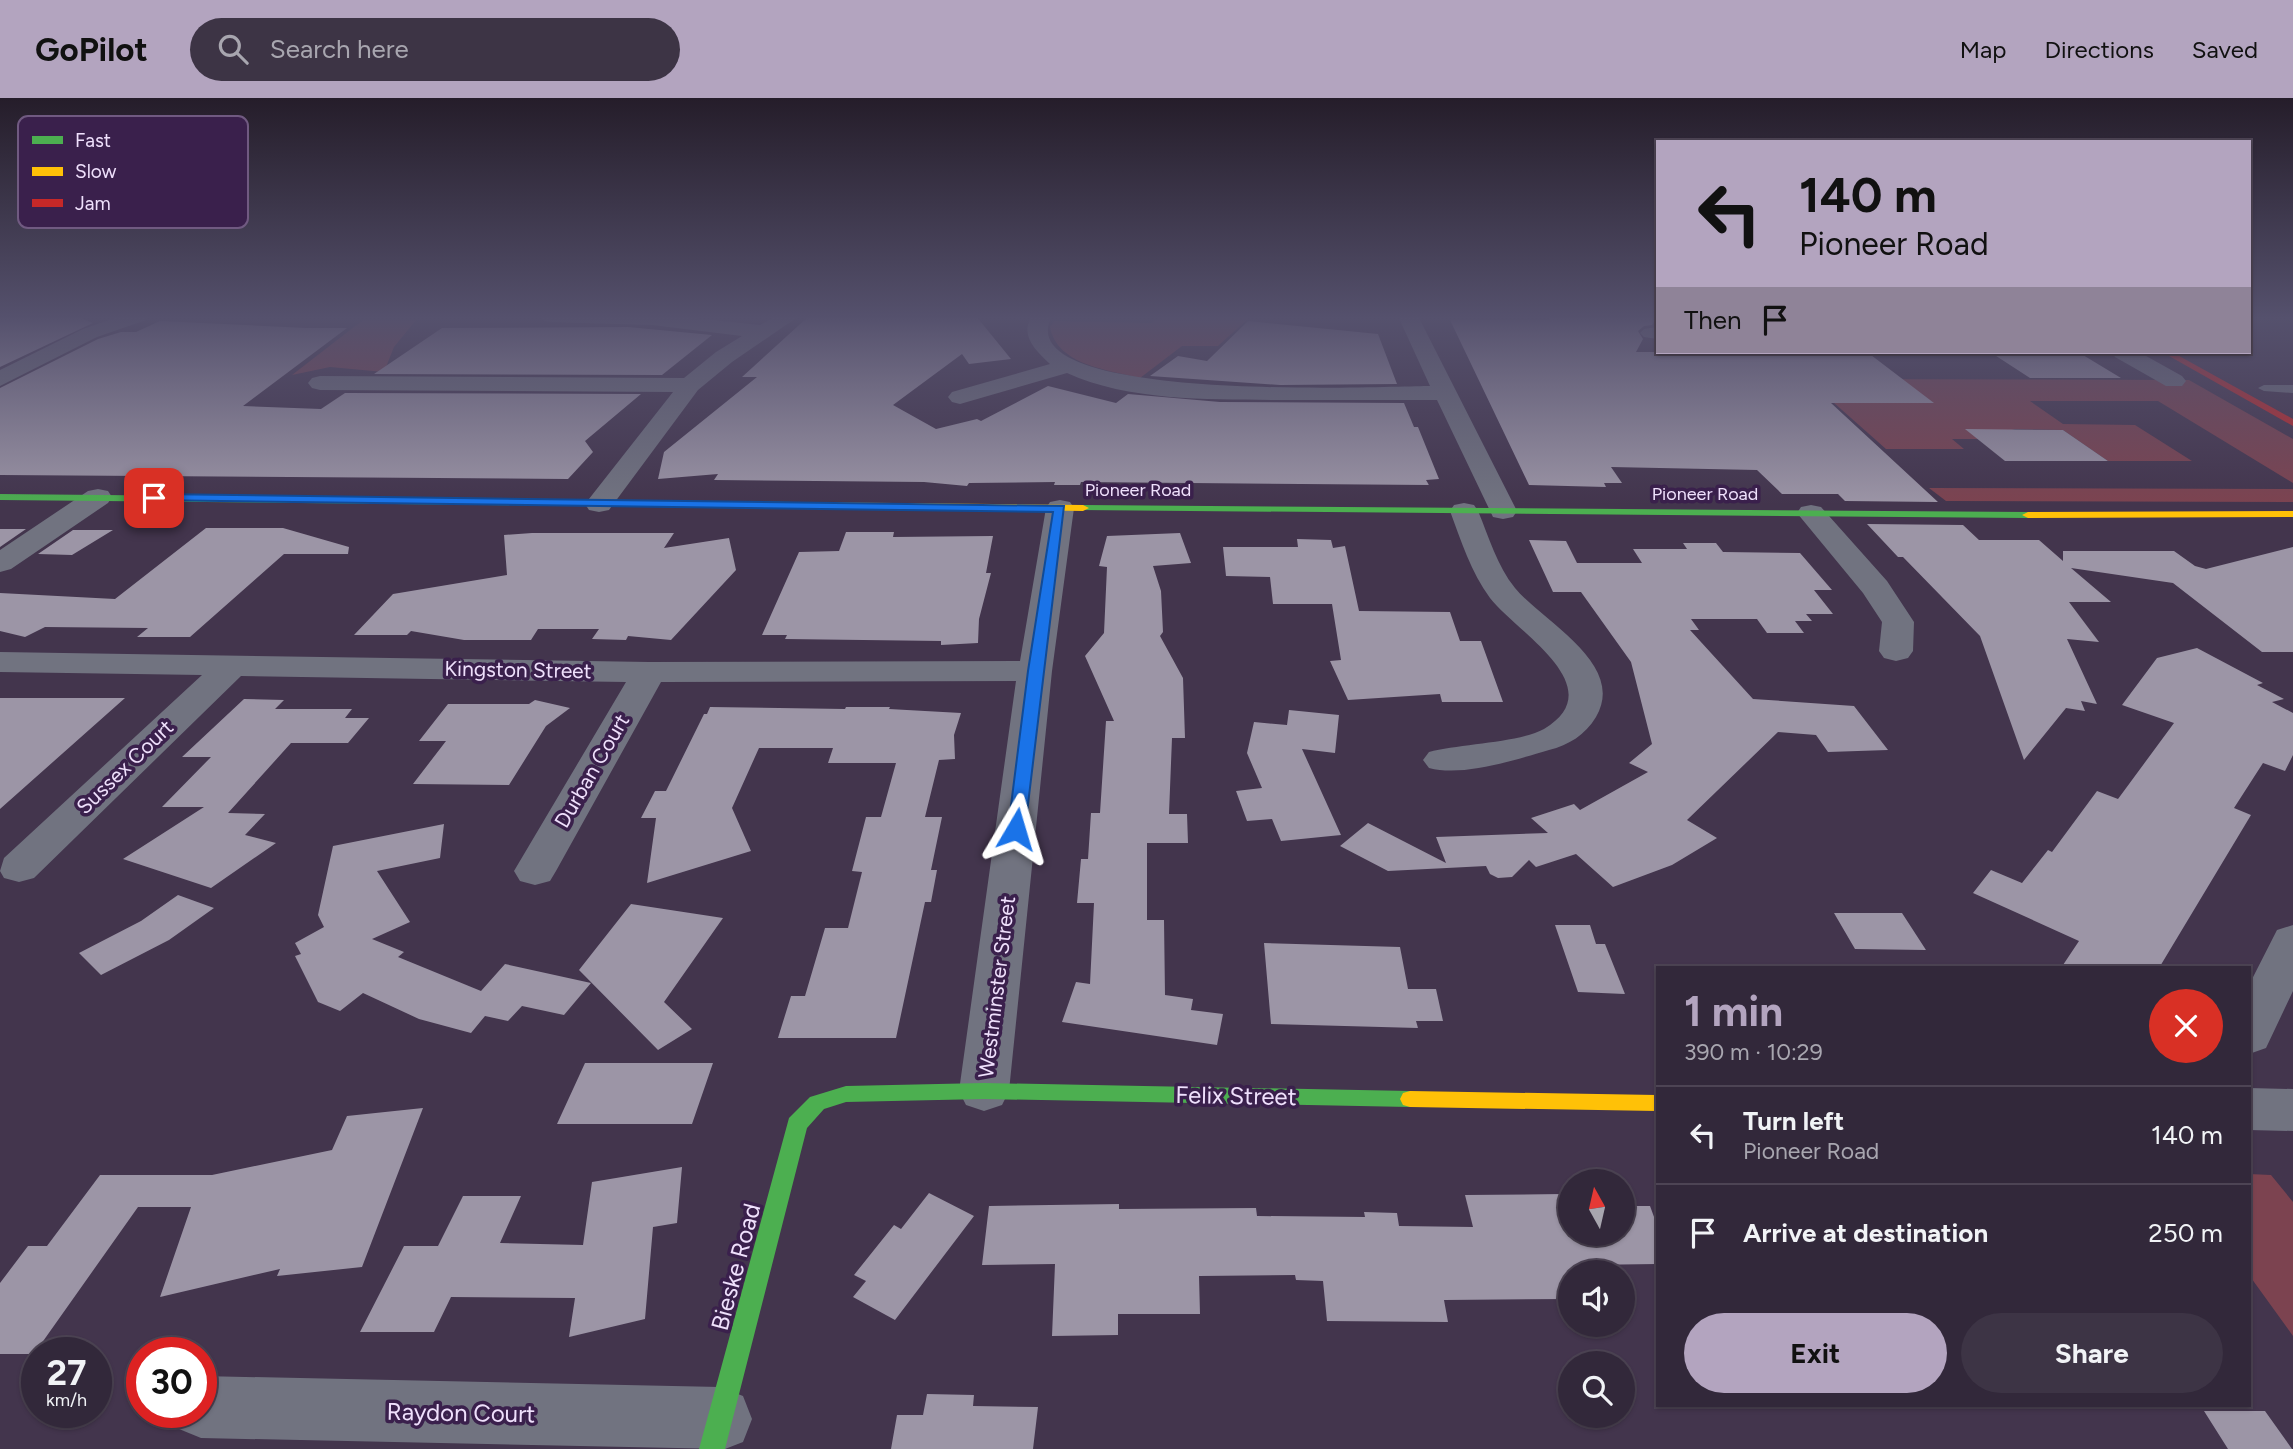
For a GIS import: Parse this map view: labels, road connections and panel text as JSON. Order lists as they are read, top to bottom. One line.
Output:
{"streets":{"main road":["Pioneer Road","Felix Street","Bieske Road"],"street":["Kingston Street","Sussex Court","Durban Court","Westminster Street","Raydon Court"]},"crossings":[["Pioneer Road","Westminster Street"],["Kingston Street","Sussex Court"],["Kingston Street","Durban Court"],["Kingston Street","Westminster Street"],["Westminster Street","Felix Street"],["Felix Street","Bieske Road"],["Bieske Road","Raydon Court"]],"legend":["Fast","Slow","Jam"],"north":"top","page":{"header":"GoPilot","search":"Search here","nav":["Map","Directions","Saved"],"turn":["140 m","Pioneer Road"],"then":"Then","heading":["1 min","390 m · 10:29"],"list":[{"name":"Turn left","note":"Pioneer Road","value":"140 m"},{"name":"Arrive at destination","value":"250 m"}],"buttons":["Exit","Share"],"speed":"27 km/h","limit":"30"}}
